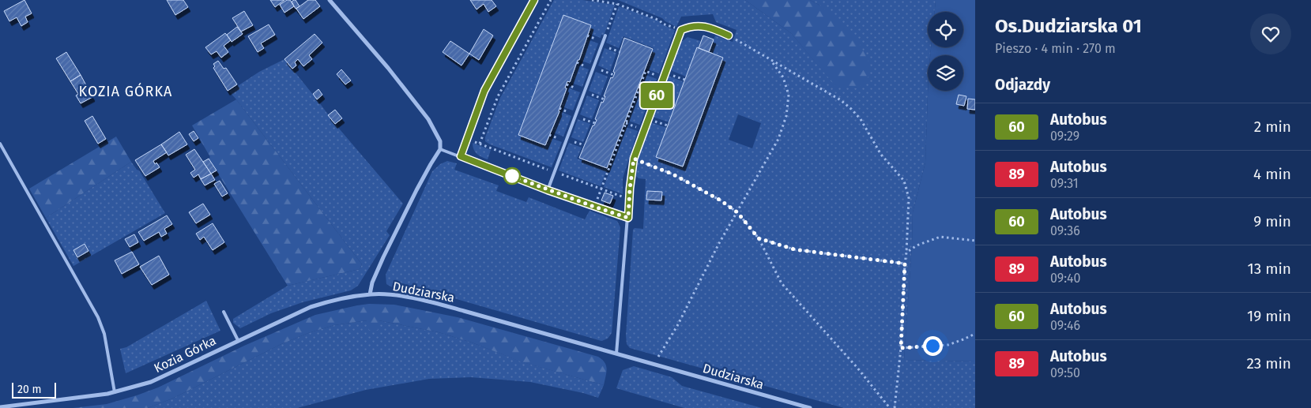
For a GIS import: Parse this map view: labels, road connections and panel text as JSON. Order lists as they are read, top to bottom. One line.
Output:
{"streets":{"street":["Dudziarska","Kozia Górka"]},"crossings":[["Dudziarska","Kozia Górka"]],"districts":["KOZIA GÓRKA"],"lines":["bus line 60"],"scale_bar":"20 m","page":{"on_map":"60","heading":[["Os.Dudziarska 01","Pieszo · 4 min · 270 m"],"Odjazdy"],"list":[{"mark":"60","name":"Autobus","note":"09:29","value":"2 min"},{"mark":"89","name":"Autobus","note":"09:31","value":"4 min"},{"mark":"60","name":"Autobus","note":"09:36","value":"9 min"},{"mark":"89","name":"Autobus","note":"09:40","value":"13 min"},{"mark":"60","name":"Autobus","note":"09:46","value":"19 min"},{"mark":"89","name":"Autobus","note":"09:50","value":"23 min"}],"scale":"20 m"}}
